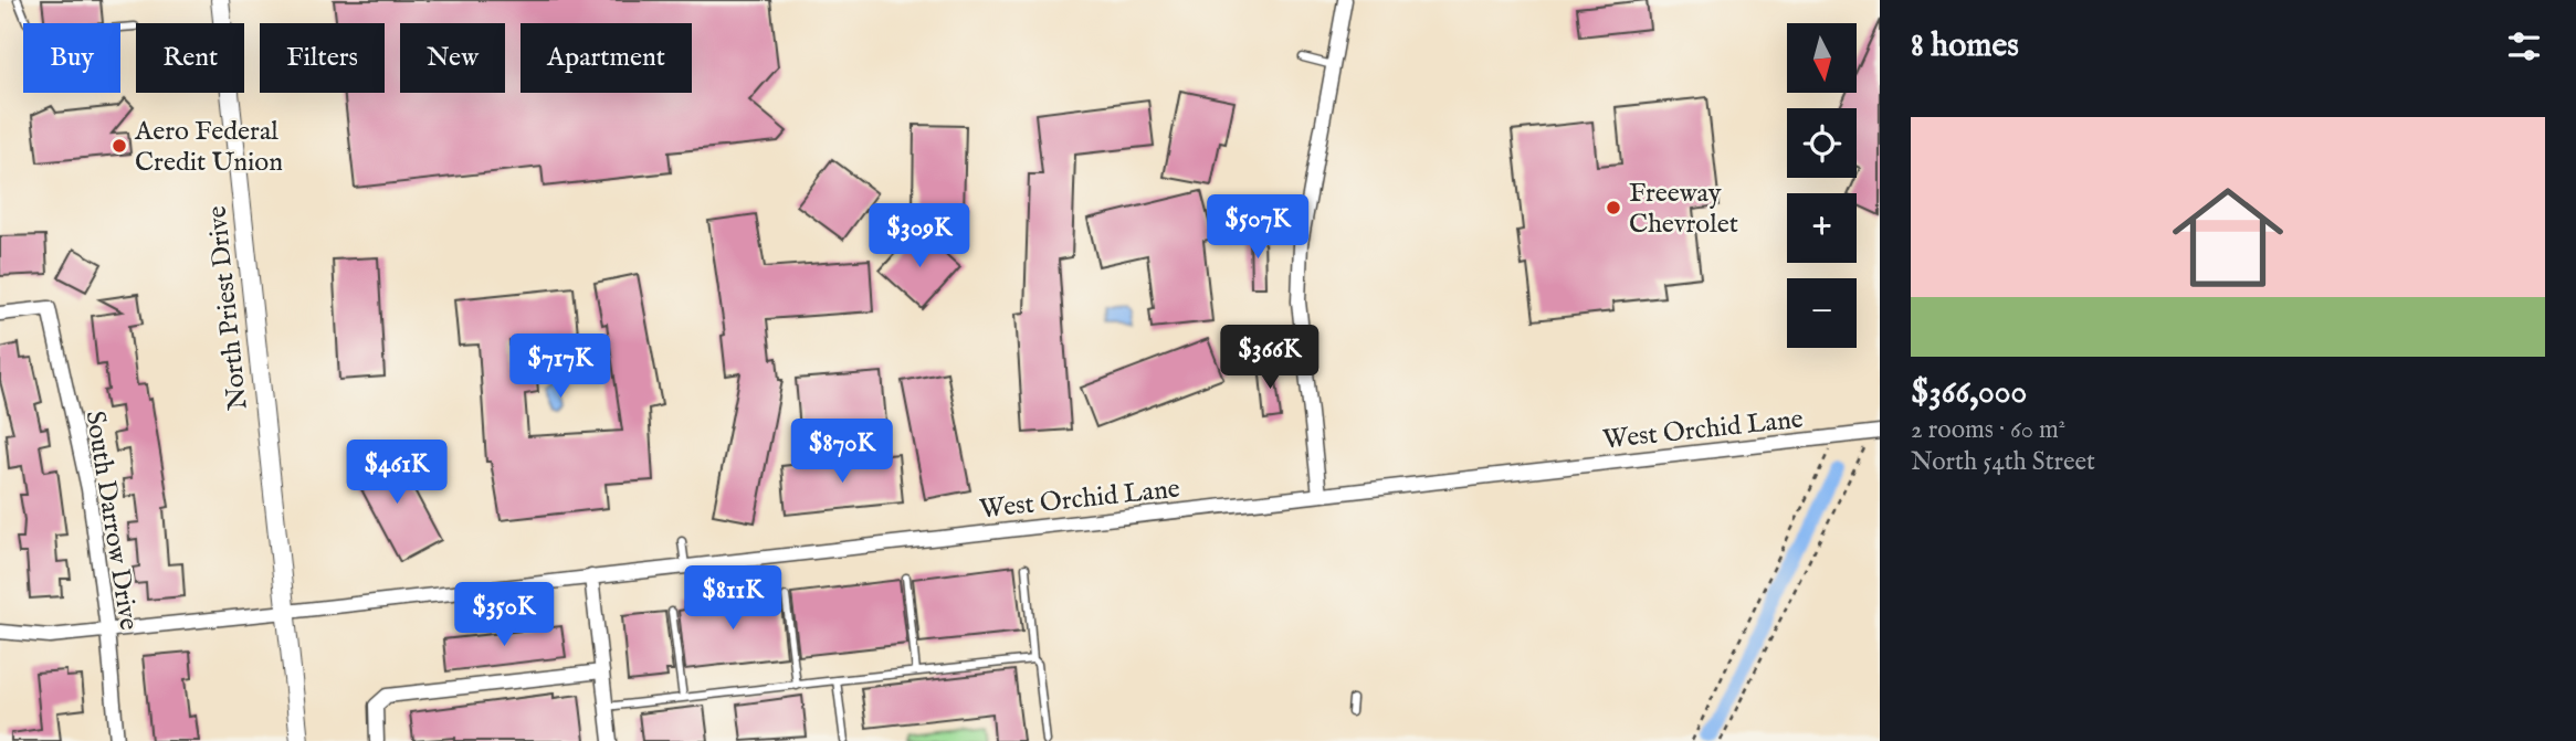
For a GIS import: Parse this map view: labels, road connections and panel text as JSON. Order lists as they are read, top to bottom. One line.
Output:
{"streets":{"main road":["North Priest Drive"],"street":["West Orchid Lane","South Darrow Drive"]},"crossings":[["North Priest Drive","West Orchid Lane"],["West Orchid Lane","South Darrow Drive"]],"places":["Aero Federal Credit Union","Freeway Chevrolet"],"north":"bottom","page":{"heading":"8 homes","map_buttons":["+","−"],"chip":["Buy","Rent","Filters","New","Apartment"],"list":[{"name":"$366,000","note":"2 rooms · 60 m² · North 54th Street"}],"price":["$507K","$309K","$366K","$717K","$870K","$461K","$811K","$350K"]}}
